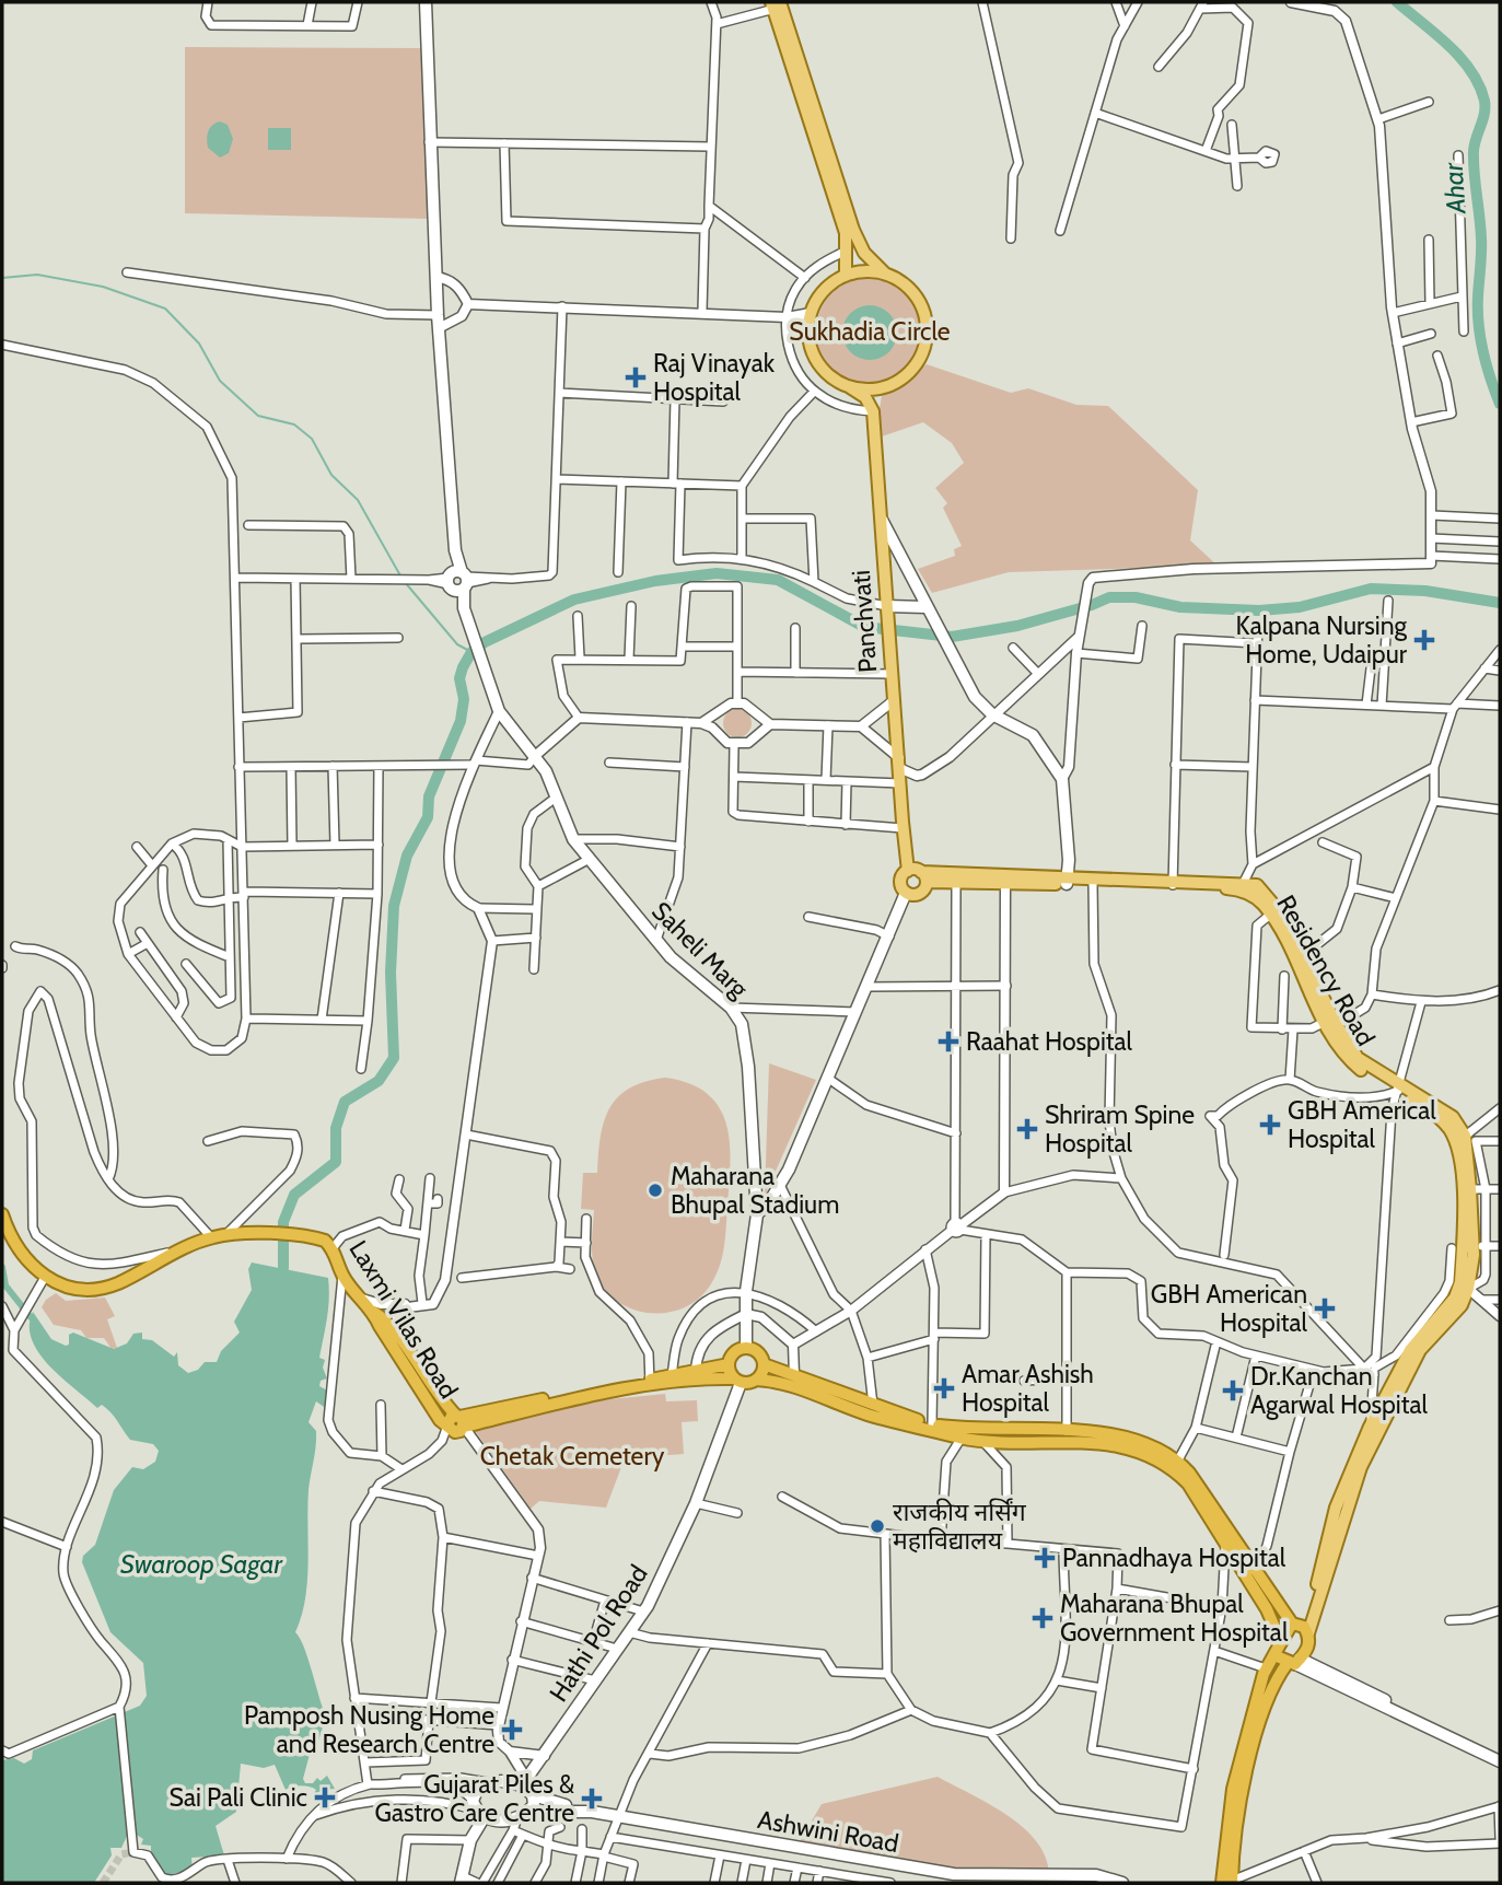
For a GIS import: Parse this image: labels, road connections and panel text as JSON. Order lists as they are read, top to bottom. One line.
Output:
{"streets":{"highway":["Laxmi Vilas Road"],"main road":["Panchvati","Saheli Marg","Residency Road","Hathi Pol Road","Ashwini Road"]},"crossings":[["Saheli Marg","Hathi Pol Road"]],"water":["Ahar","Swaroop Sagar"],"parks":["Sukhadia Circle","Chetak Cemetery"],"places":{"health":["Raj Vinayak Hospital","Kalpana Nursing Home, Udaipur","Raahat Hospital","GBH Americal Hospital","Shriram Spine Hospital","GBH American Hospital","Amar Ashish Hospital","Dr.Kanchan Agarwal Hospital","Pannadhaya Hospital","Maharana Bhupal Government Hospital","Pamposh Nusing Home and Research Centre","Sai Pali Clinic","Gujarat Piles & Gastro Care Centre"],"other":["Maharana Bhupal Stadium","राजकीय नर्सिंग महाविद्यालय"]}}
